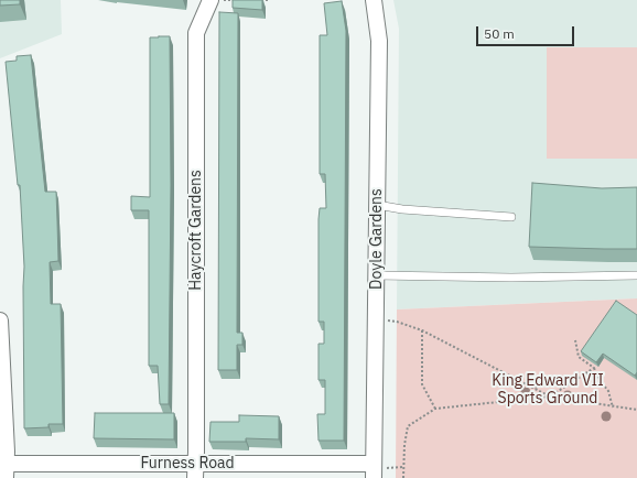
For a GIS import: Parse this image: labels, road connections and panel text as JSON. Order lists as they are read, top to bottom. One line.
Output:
{"streets":{"street":["Haycroft Gardens","Doyle Gardens","Furness Road"]},"crossings":[["Haycroft Gardens","Furness Road"],["Doyle Gardens","Furness Road"]],"parks":["King Edward VII Sports Ground"],"scale_bar":"50 m"}
